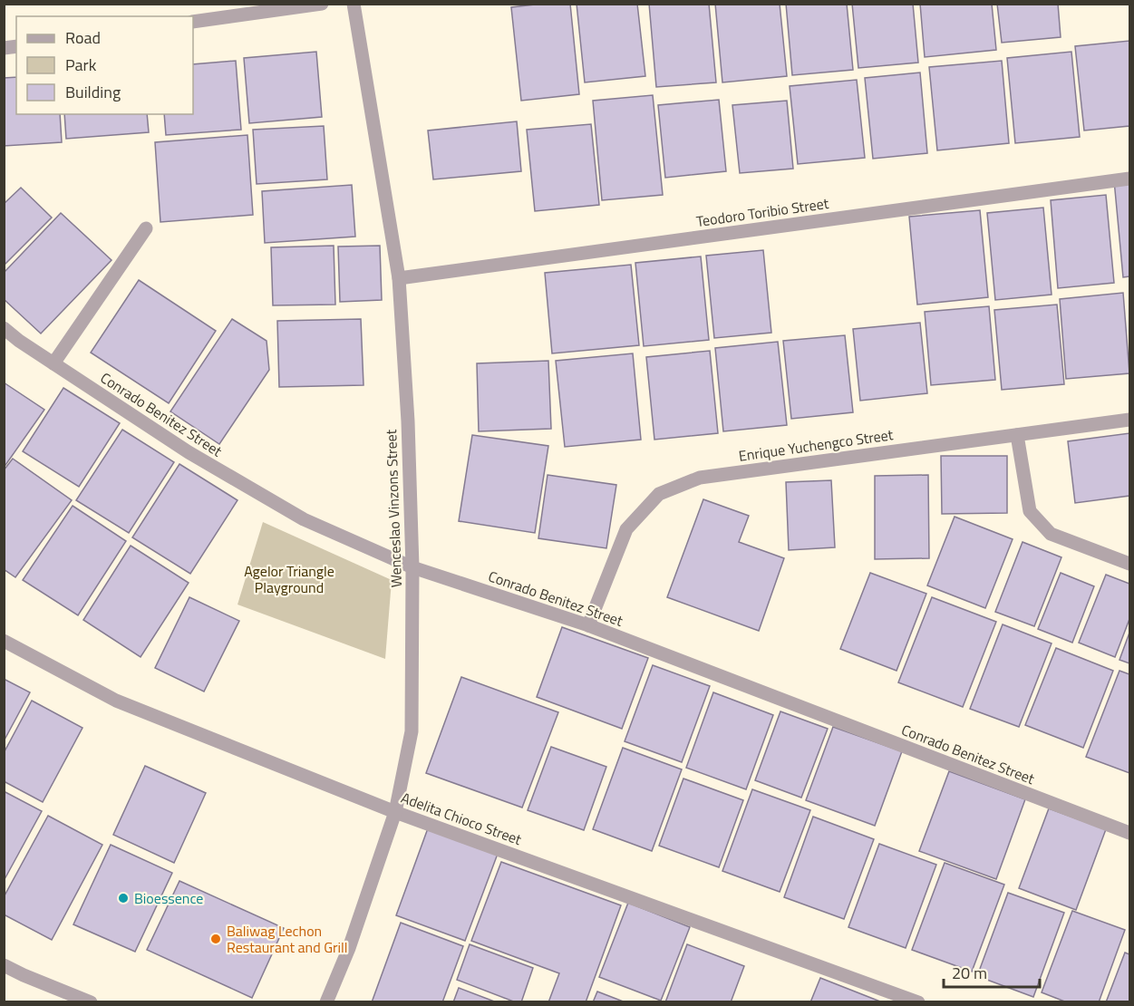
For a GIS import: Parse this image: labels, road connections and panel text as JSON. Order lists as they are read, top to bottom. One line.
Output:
{"streets":{"street":["Teodoro Toribio Street","Conrado Benitez Street","Enrique Yuchengco Street","Wenceslao Vinzons Street","Adelita Chioco Street"]},"crossings":[["Teodoro Toribio Street","Wenceslao Vinzons Street"],["Conrado Benitez Street","Enrique Yuchengco Street"],["Conrado Benitez Street","Wenceslao Vinzons Street"],["Wenceslao Vinzons Street","Adelita Chioco Street"]],"parks":["Agelor Triangle Playground"],"places":["Bioessence","Baliwag Lechon Restaurant and Grill"],"legend":["Road","Park","Building"],"scale_bar":"20 m"}
